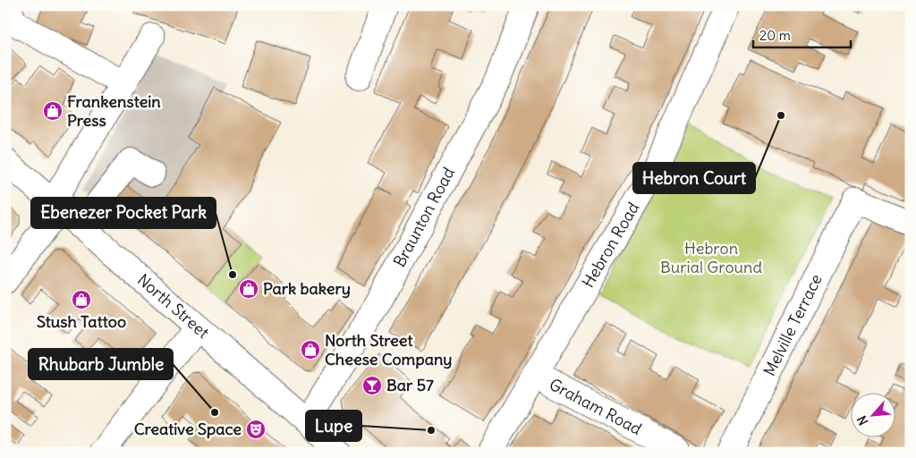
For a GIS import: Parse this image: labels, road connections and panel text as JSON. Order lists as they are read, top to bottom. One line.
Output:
{"streets":{"street":["Braunton Road","Hebron Road","North Street","Melville Terrace","Graham Road"]},"crossings":[["Braunton Road","North Street"],["Hebron Road","Graham Road"]],"parks":["Hebron Burial Ground"],"places":{"shop":["Frankenstein Press","Park bakery","Stush Tattoo","North Street Cheese Company"],"other":["Hebron Court","Ebenezer Pocket Park","Rhubarb Jumble","Lupe"],"bar":["Bar 57"],"theatre":["Creative Space"]},"scale_bar":"20 m","north":"bottom left"}
